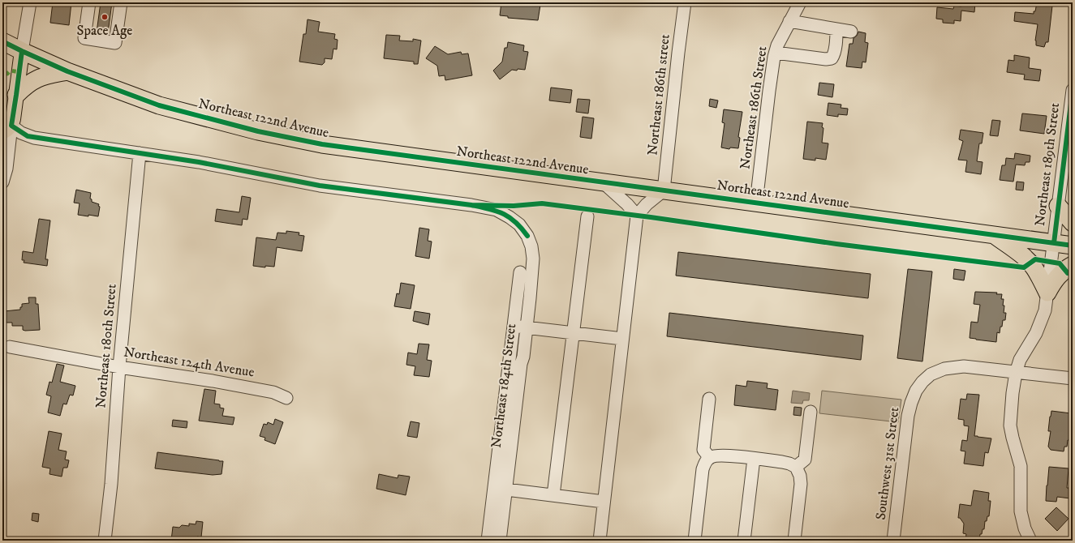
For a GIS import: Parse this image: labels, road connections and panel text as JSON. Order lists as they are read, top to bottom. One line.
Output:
{"streets":{"highway":["Northeast 122nd Avenue"],"street":["Northeast 186th street","Northeast 186th Street","Northeast 189th Street","Northeast 180th Street","Northeast 124th Avenue","Northeast 184th Street","Southwest 31st Street"]},"crossings":[["Northeast 186th street","Northeast 122nd Avenue"],["Northeast 186th Street","Northeast 122nd Avenue"],["Northeast 122nd Avenue","Northeast 189th Street"],["Northeast 189th Street","Southwest 31st Street"],["Northeast 180th Street","Northeast 124th Avenue"],["Northeast 180th Street","Northeast 184th Street"]],"places":["Space Age"]}
